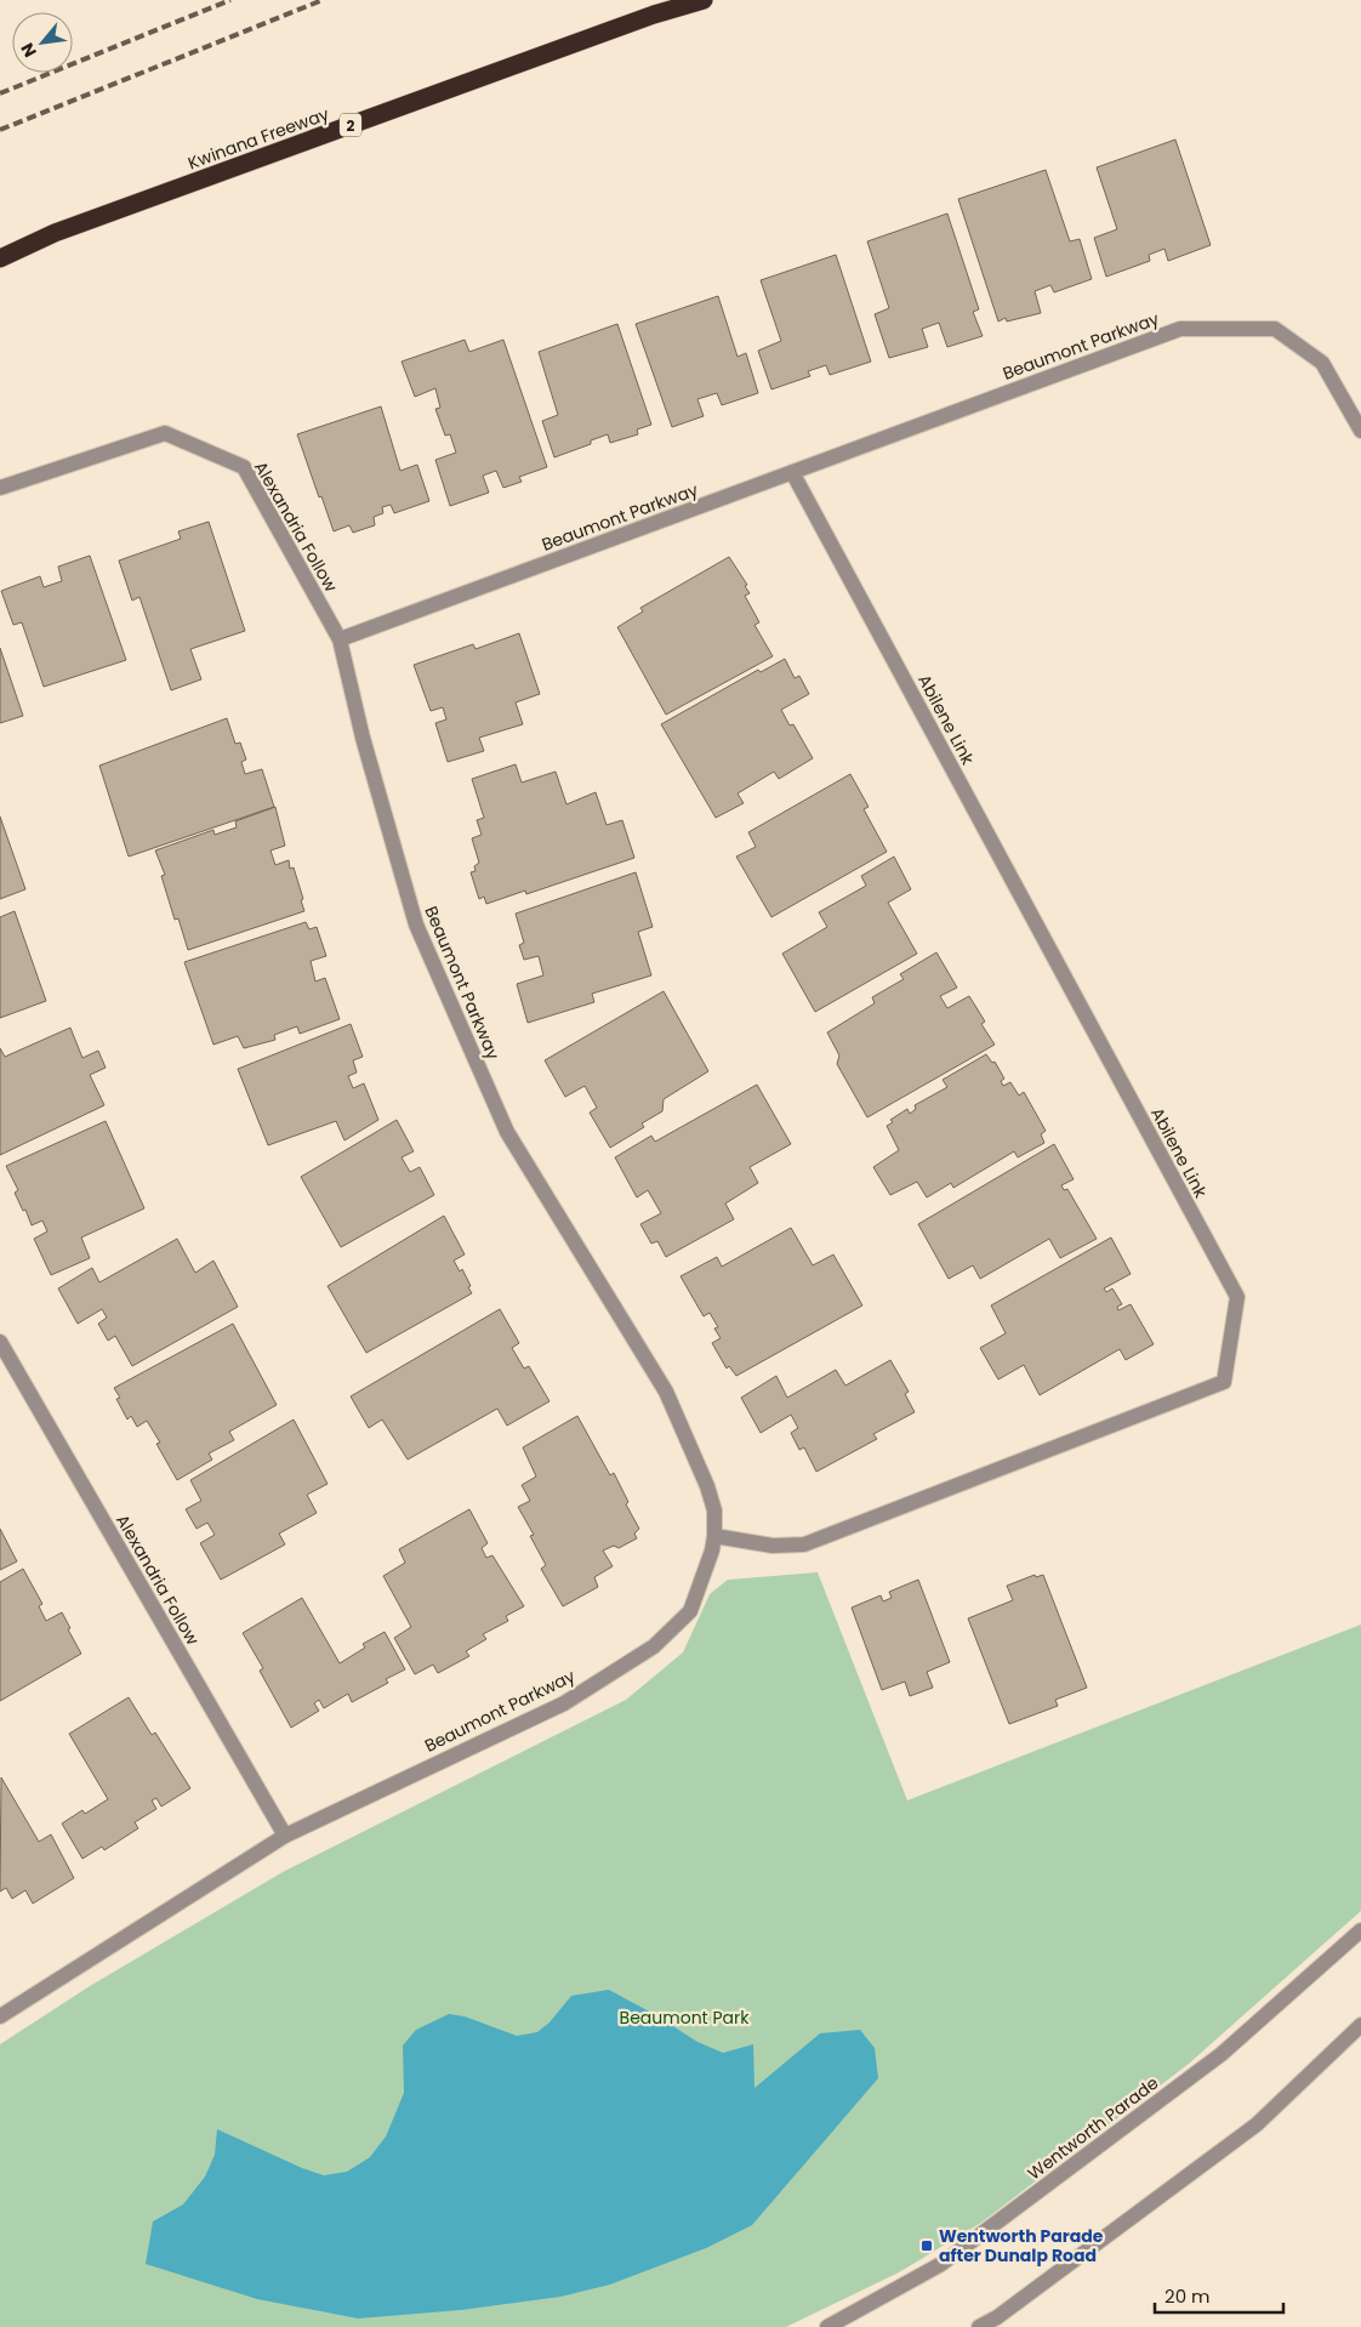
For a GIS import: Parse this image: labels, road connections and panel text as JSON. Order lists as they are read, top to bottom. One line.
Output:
{"streets":{"highway":["2","Kwinana Freeway"],"street":["Beaumont Parkway","Alexandria Follow","Abilene Link","Wentworth Parade"]},"crossings":[["Beaumont Parkway","Alexandria Follow"],["Beaumont Parkway","Abilene Link"]],"parks":["Beaumont Park"],"places":{"transit":["Wentworth Parade after Dunalp Road"]},"scale_bar":"20 m","north":"bottom left"}
